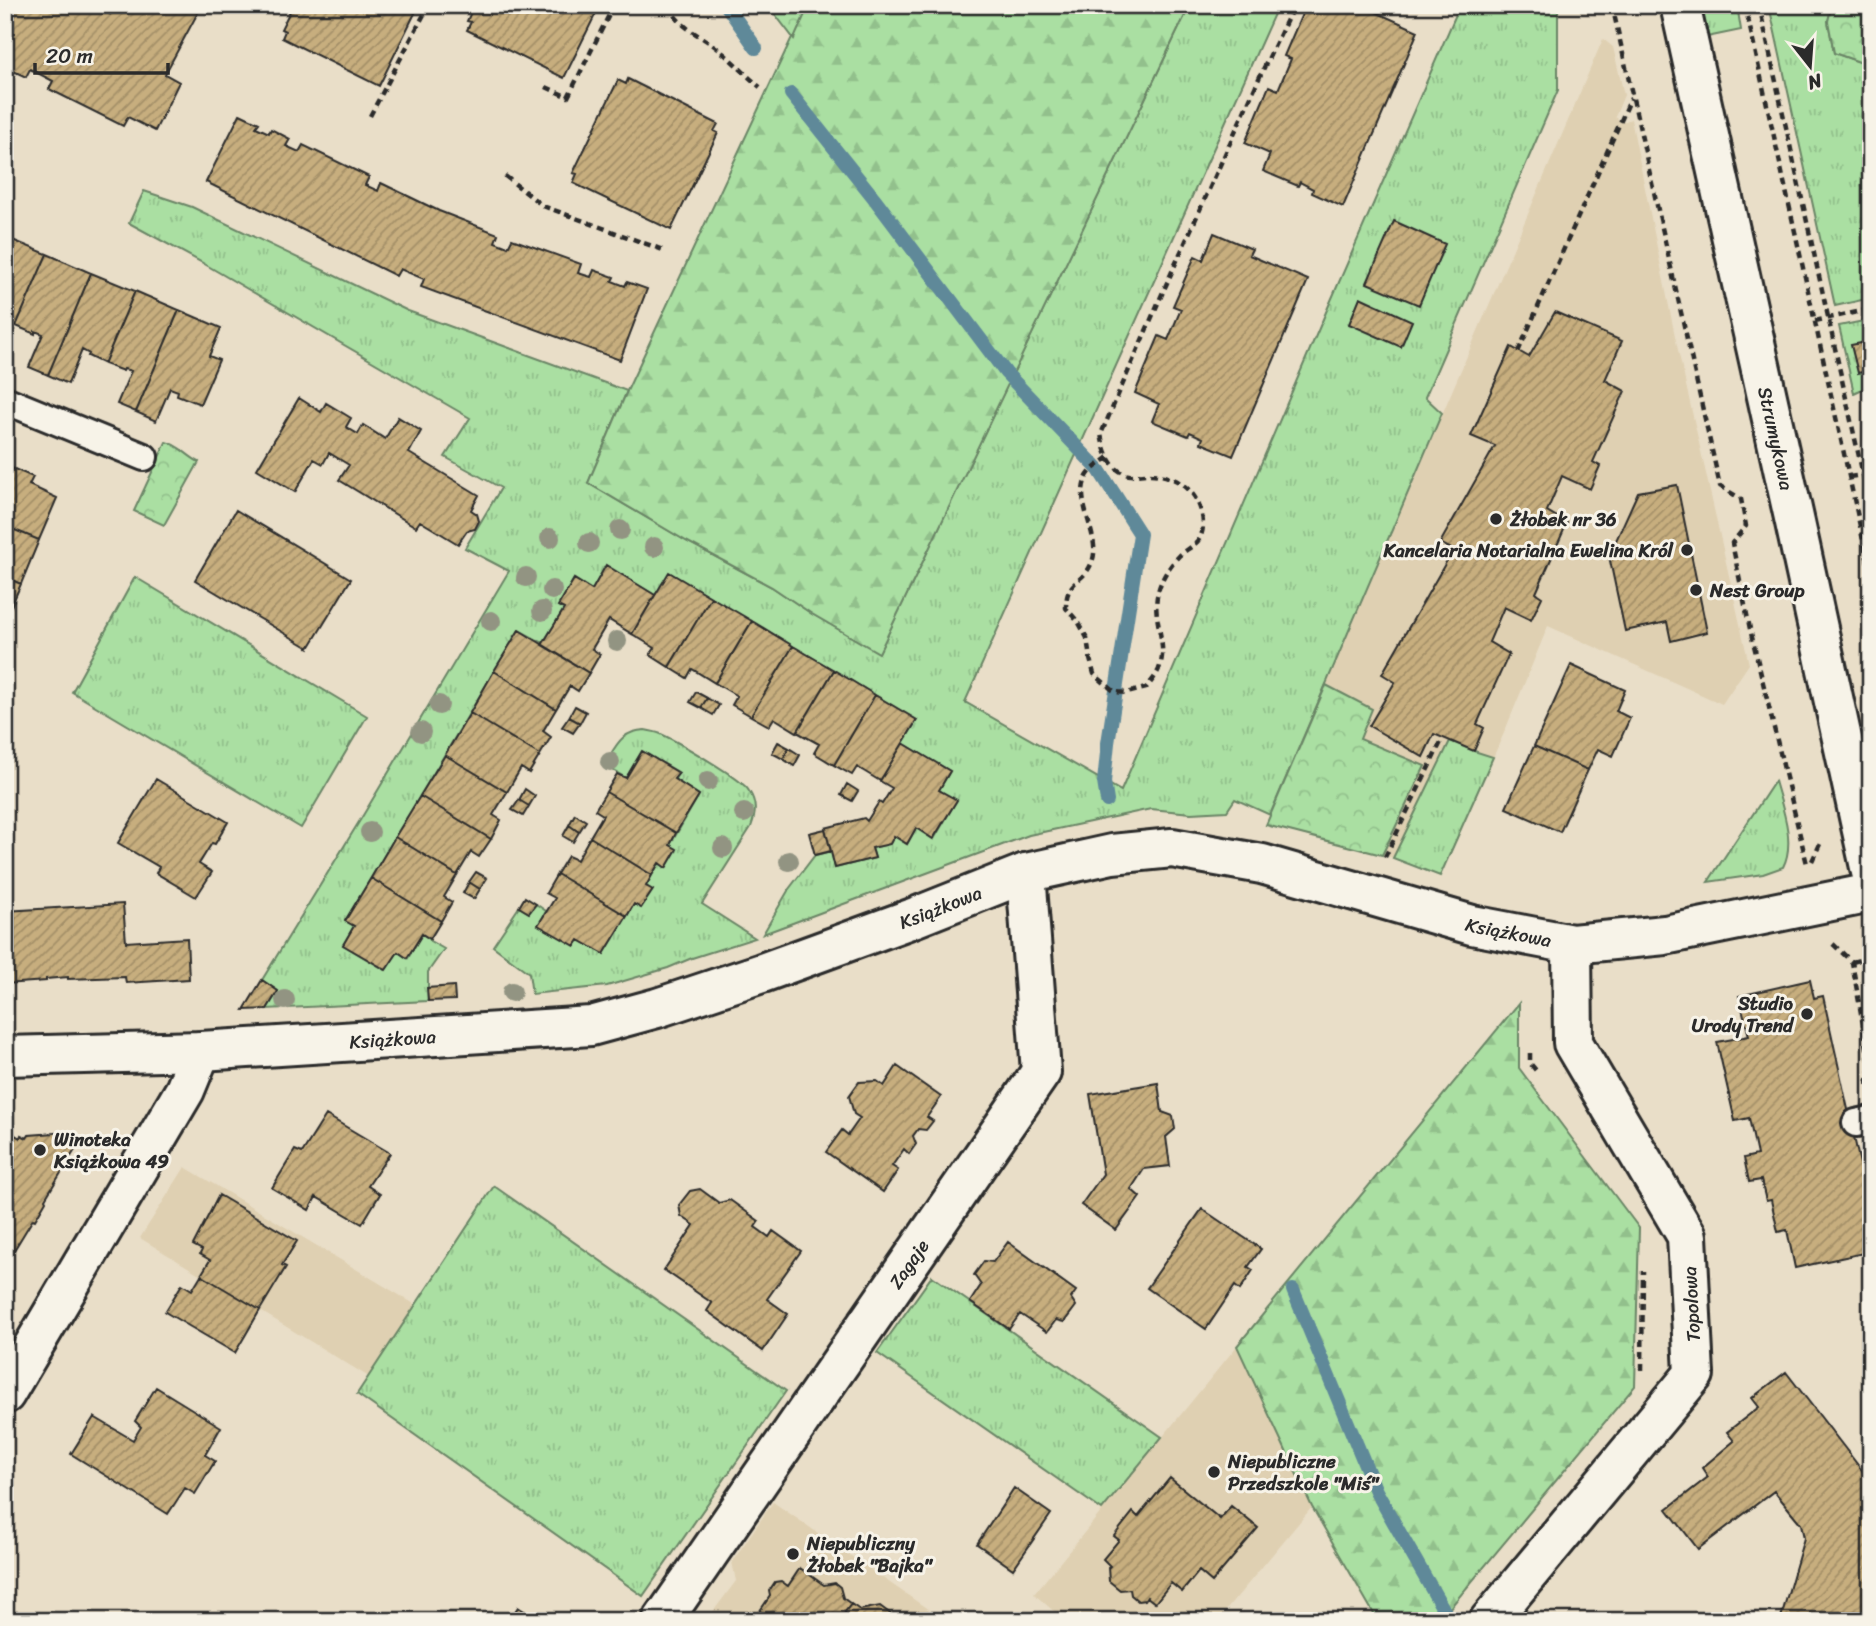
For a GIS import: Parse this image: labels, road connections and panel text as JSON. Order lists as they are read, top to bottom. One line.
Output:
{"streets":{"street":["Strumykowa","Książkowa","Zagaje","Topolowa"]},"crossings":[["Książkowa","Zagaje"],["Książkowa","Topolowa"]],"places":["Żłobek nr 36","Kancelaria Notarialna Ewelina Król","Nest Group","Studio Urody Trend","Winoteka Książkowa 49","Niepubliczne Przedszkole \"Miś\"","Niepubliczny Żłobek \"Bajka\""],"scale_bar":"20 m","north":"bottom"}
